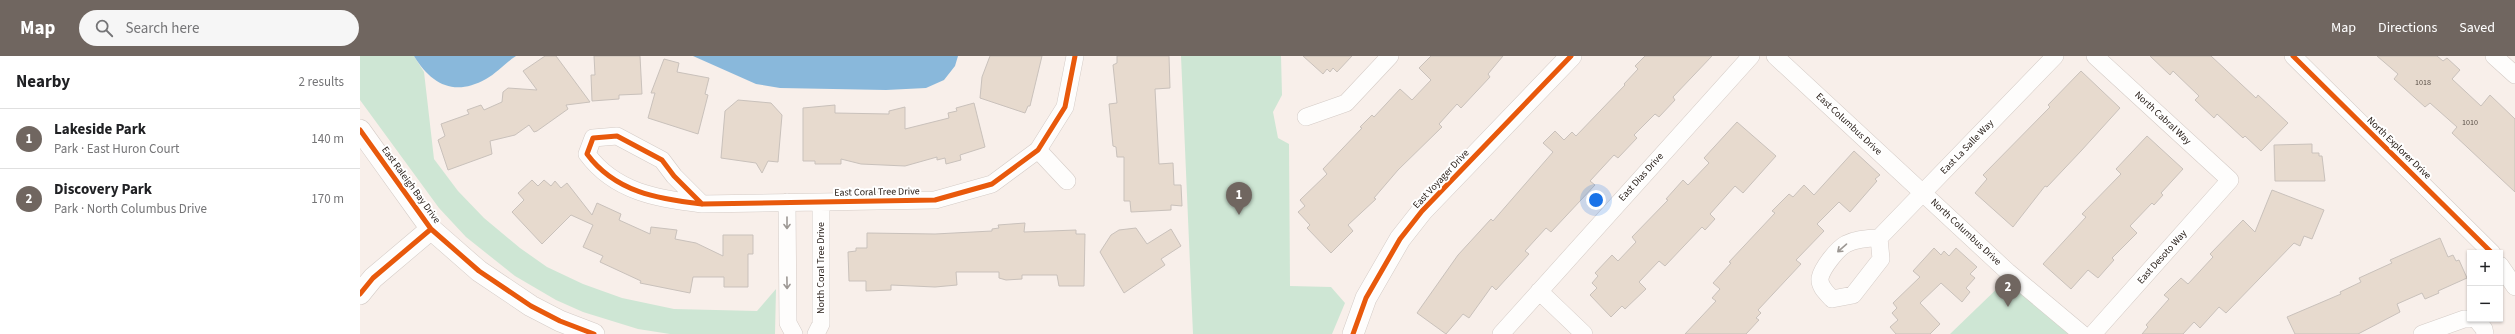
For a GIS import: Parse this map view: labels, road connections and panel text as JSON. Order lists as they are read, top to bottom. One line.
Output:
{"streets":{"street":["North Cabral Way","East Columbus Drive","East La Salle Way","North Explorer Drive","East Dias Drive","East Voyager Drive","East Raleigh Bay Drive","East Coral Tree Drive","North Columbus Drive","East Desoto Way","North Coral Tree Drive"]},"crossings":[["North Cabral Way","East Desoto Way"],["East Columbus Drive","East La Salle Way"],["East Columbus Drive","North Columbus Drive"],["East La Salle Way","North Columbus Drive"],["East Coral Tree Drive","North Coral Tree Drive"]],"house_numbers":["1018","1010"],"page":{"header":"Map","search":"Search here","nav":["Map","Directions","Saved"],"heading":["Nearby","2 results"],"list":[{"mark":"1","name":"Lakeside Park","note":"Park · East Huron Court","value":"140 m"},{"mark":"2","name":"Discovery Park","note":"Park · North Columbus Drive","value":"170 m"}],"pins":["1","2"],"map_buttons":["+","−"]}}
